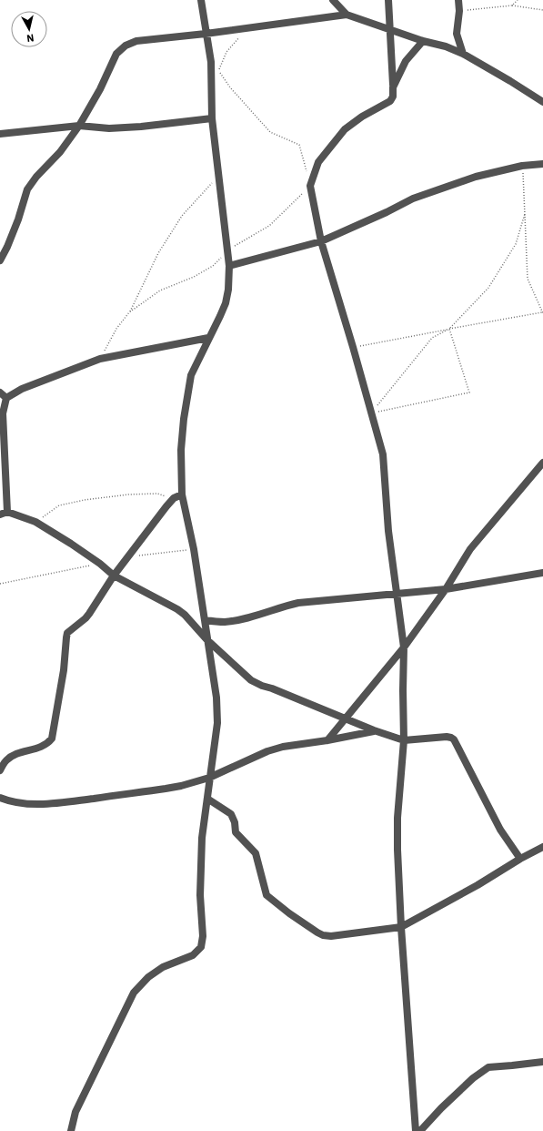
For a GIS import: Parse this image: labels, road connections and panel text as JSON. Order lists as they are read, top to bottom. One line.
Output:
{"north":"bottom"}
